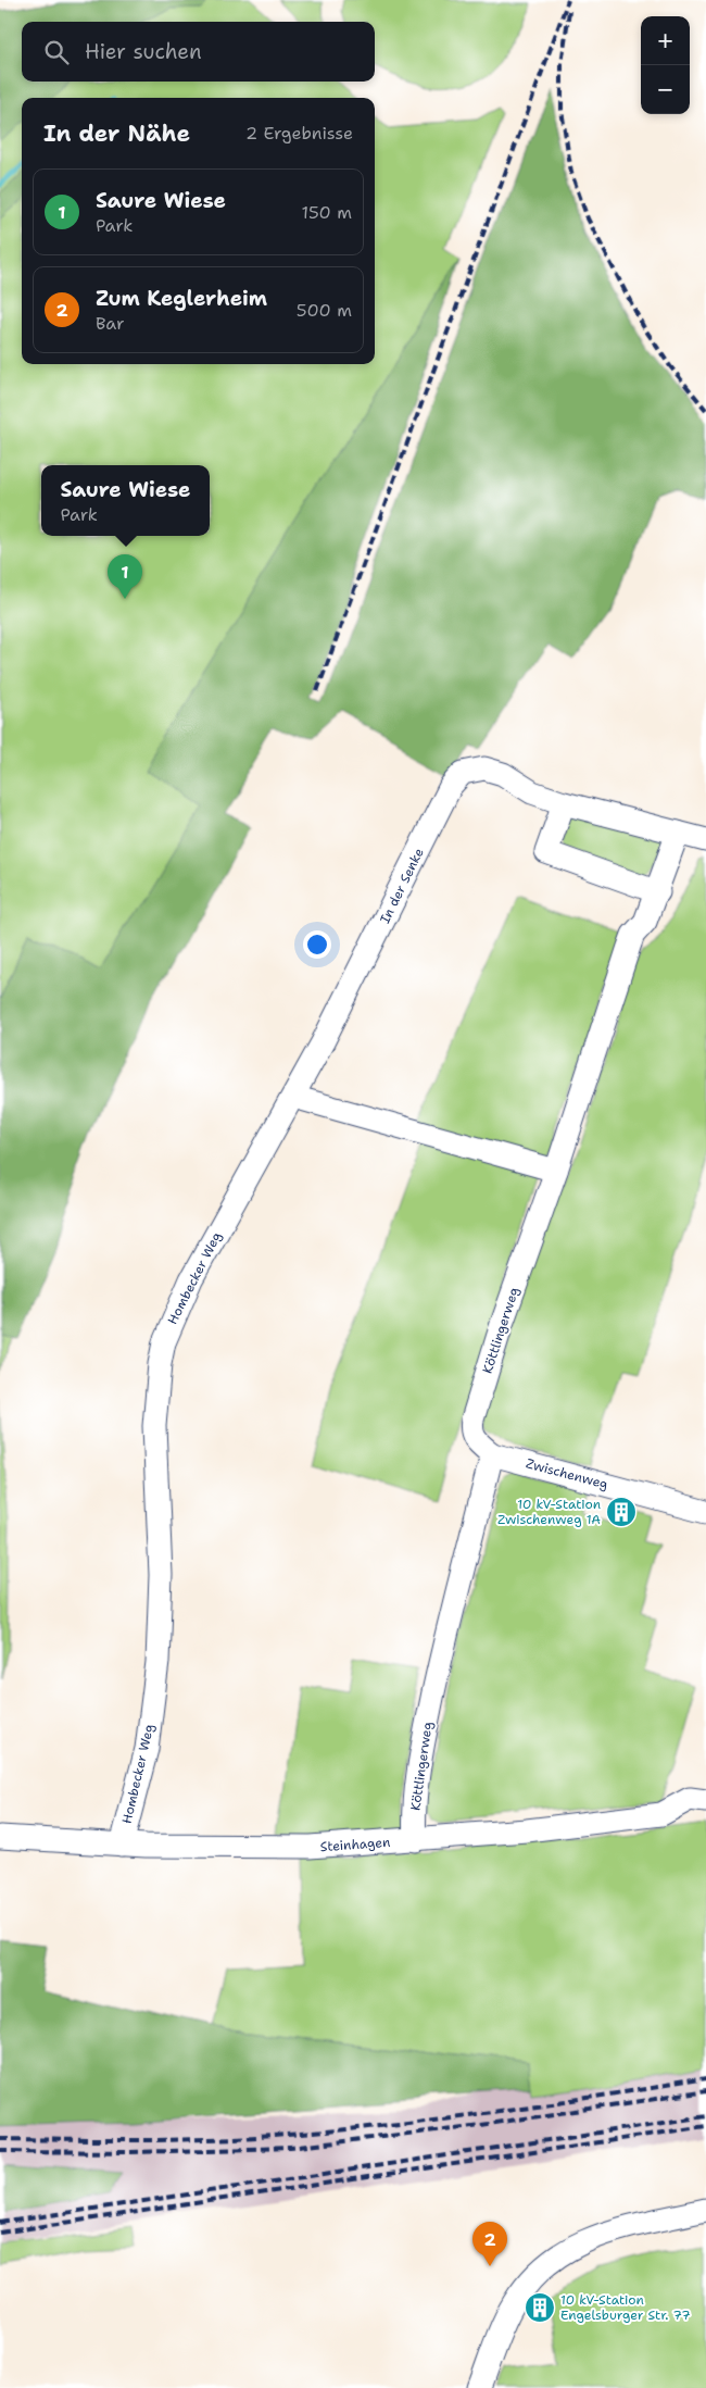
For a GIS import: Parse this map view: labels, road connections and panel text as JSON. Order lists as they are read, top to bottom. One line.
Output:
{"streets":{"street":["In der Senke","Hombecker Weg","Köttlingerweg","Zwischenweg","Steinhagen"]},"crossings":[["In der Senke","Hombecker Weg"],["In der Senke","Köttlingerweg"],["Hombecker Weg","Steinhagen"],["Köttlingerweg","Zwischenweg"],["Köttlingerweg","Steinhagen"]],"places":{"building":["10 kV-Station Zwischenweg 1A","10 kV-Station Engelsburger Str. 77"]},"page":{"map_buttons":["+","−"],"search":"Hier suchen","heading":["In der Nähe","2 Ergebnisse"],"list":[{"mark":"1","name":"Saure Wiese","note":"Park","value":"150 m"},{"mark":"2","name":"Zum Keglerheim","note":"Bar","value":"500 m"}],"popup":["Saure Wiese","Park"],"pins":["1","2"]}}
